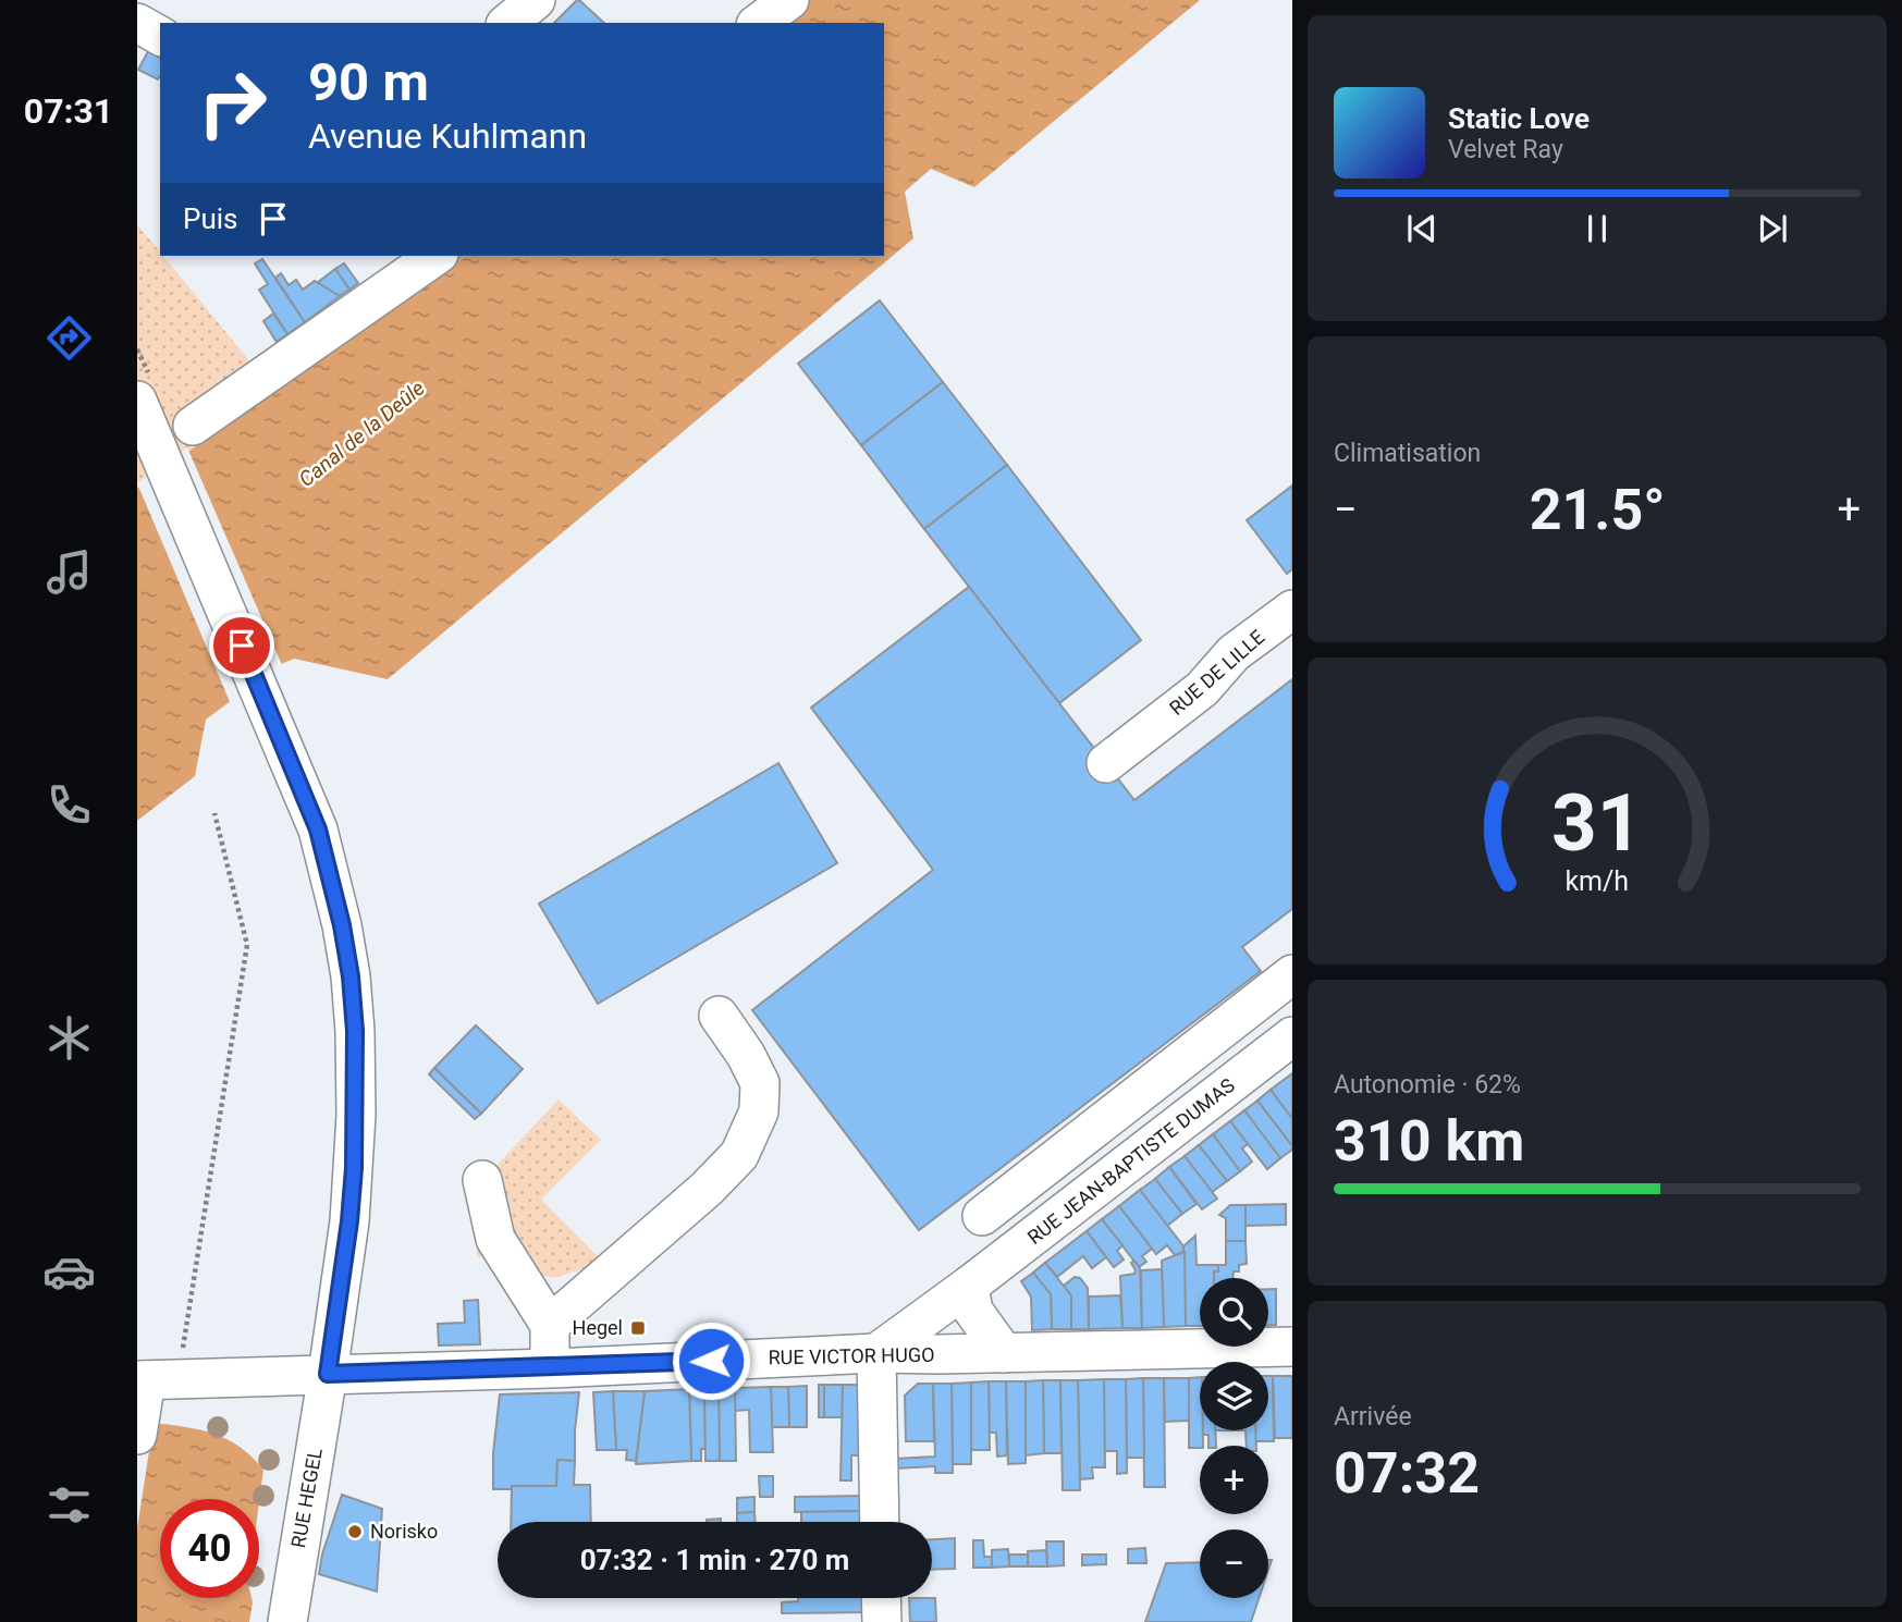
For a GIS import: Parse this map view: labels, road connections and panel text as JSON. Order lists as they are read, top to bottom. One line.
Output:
{"streets":{"street":["RUE DE LILLE","RUE JEAN-BAPTISTE DUMAS","RUE VICTOR HUGO","RUE HEGEL"]},"crossings":[["RUE JEAN-BAPTISTE DUMAS","RUE VICTOR HUGO"],["RUE VICTOR HUGO","RUE HEGEL"]],"water":["Canal de la Deûle"],"places":{"transit":["Hegel"],"other":["Norisko"]},"page":{"tabs":"07:31","turn":["90 m","Avenue Kuhlmann"],"song":["Static Love","Velvet Ray"],"then":"Puis","tile":["Climatisation",["Autonomie · 62%","310 km"],["Arrivée","07:32"]],"heat":["−","21.5°","+"],"map_buttons":["+","−"],"limit":"40","trip":"07:32 · 1 min · 270 m","gauge":["31","km/h"]}}
